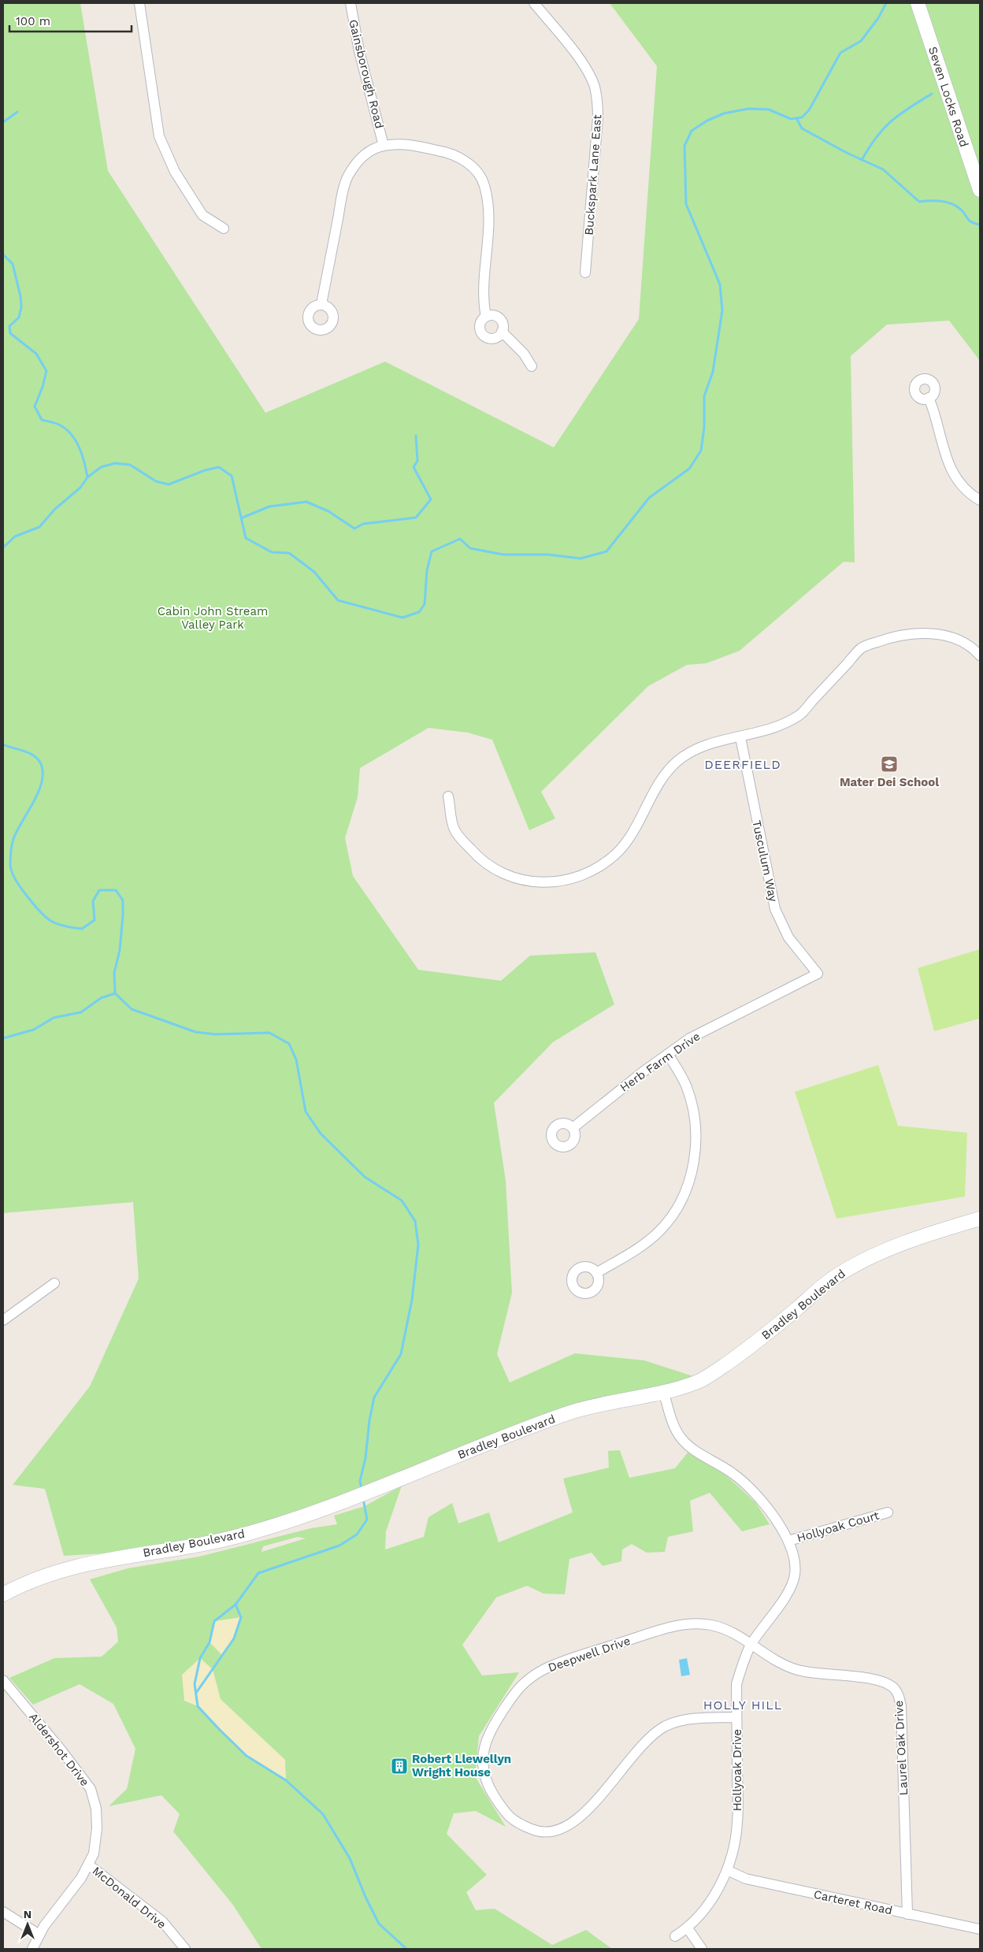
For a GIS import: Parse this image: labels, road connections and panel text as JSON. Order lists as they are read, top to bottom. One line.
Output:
{"streets":{"main road":["Seven Locks Road","Bradley Boulevard"],"street":["Gainsborough Road","Buckspark Lane East","Tusculum Way","Herb Farm Drive","Hollyoak Court","Deepwell Drive","Laurel Oak Drive","Aldershot Drive","Hollyoak Drive","McDonald Drive","Carteret Road"]},"crossings":[["Tusculum Way","Herb Farm Drive"],["Bradley Boulevard","Hollyoak Drive"],["Hollyoak Court","Hollyoak Drive"],["Deepwell Drive","Laurel Oak Drive"],["Deepwell Drive","Hollyoak Drive"],["Laurel Oak Drive","Hollyoak Drive"],["Laurel Oak Drive","Carteret Road"],["Aldershot Drive","McDonald Drive"],["Hollyoak Drive","Carteret Road"]],"districts":["DEERFIELD","HOLLY HILL"],"parks":["Cabin John Stream Valley Park"],"places":{"school or university":["Mater Dei School"],"building":["Robert Llewellyn Wright House"]},"scale_bar":"100 m","north":"top"}
